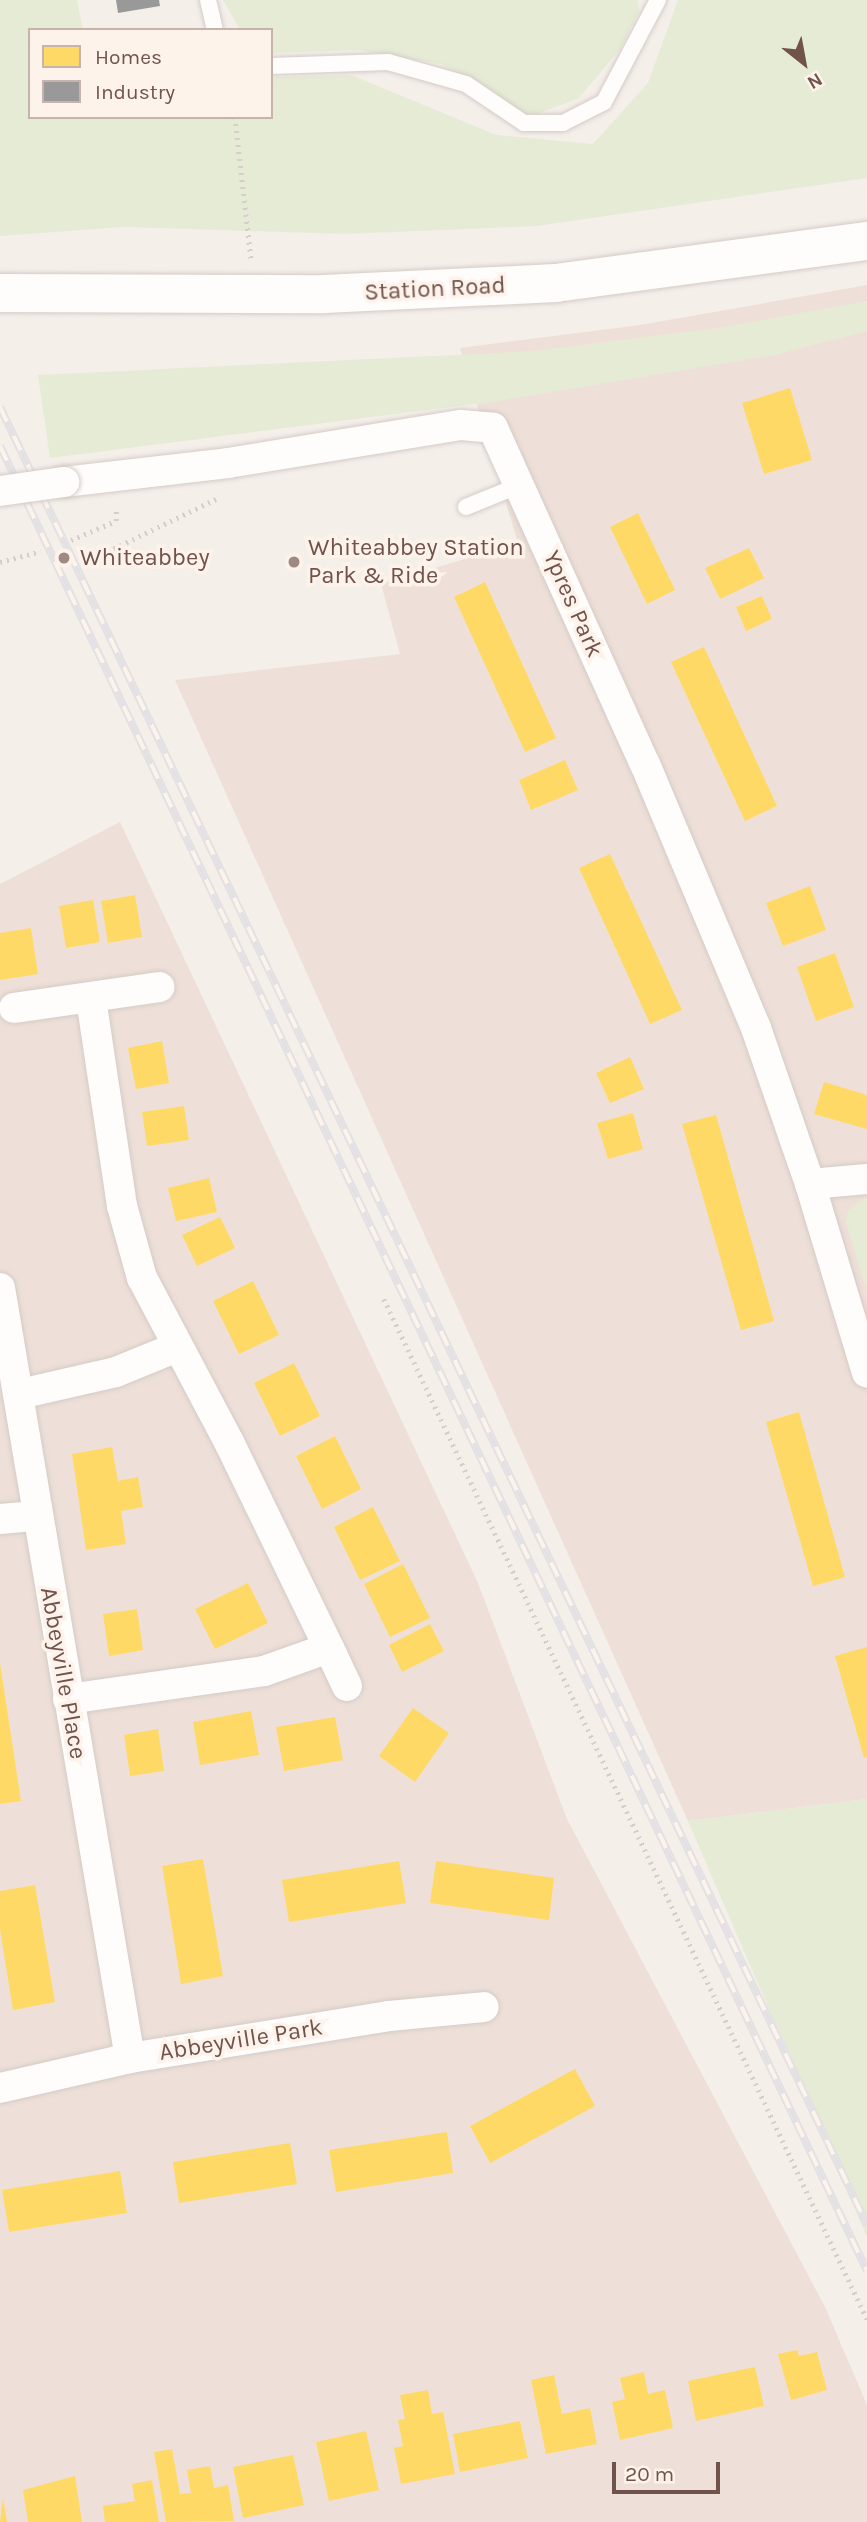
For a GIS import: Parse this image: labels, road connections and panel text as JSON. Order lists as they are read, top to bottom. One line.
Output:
{"streets":{"main road":["Station Road"],"street":["Ypres Park","Abbeyville Place","Abbeyville Park"]},"crossings":[["Abbeyville Place","Abbeyville Park"]],"places":["Whiteabbey","Whiteabbey Station Park & Ride"],"legend":["Homes","Industry"],"scale_bar":"20 m","north":"bottom right"}
